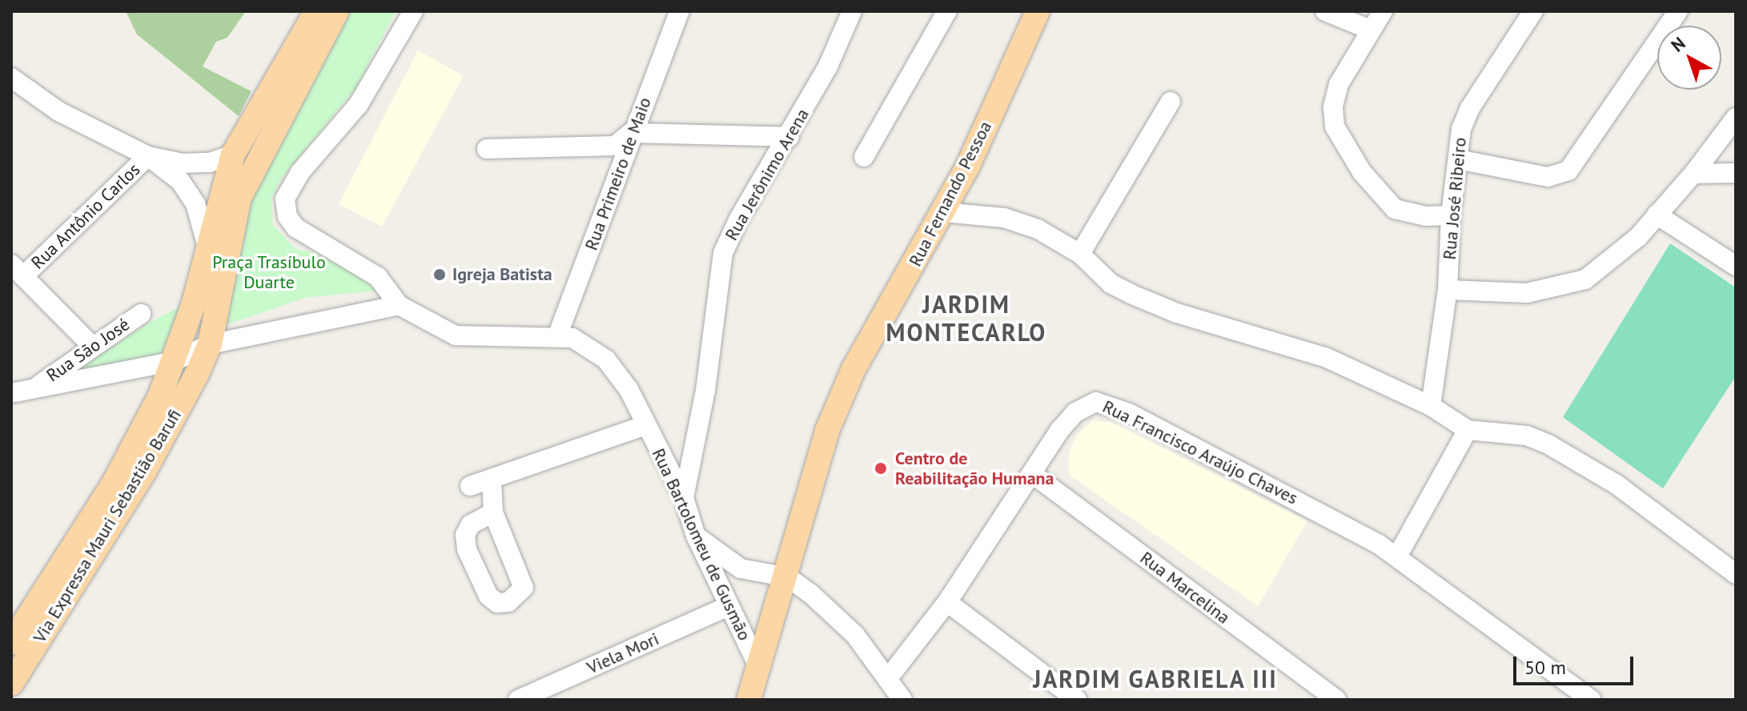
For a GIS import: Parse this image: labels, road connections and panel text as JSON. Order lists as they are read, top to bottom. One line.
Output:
{"streets":{"main road":["Rua Fernando Pessoa","Via Expressa Mauri Sebastião Barufi"],"street":["Rua Primeiro de Maio","Rua Jerônimo Arena","Rua José Ribeiro","Rua Antônio Carlos","Rua São José","Rua Francisco Araújo Chaves","Rua Bartolomeu de Gusmão","Rua Marcelina","Viela Mori"]},"crossings":[["Rua Primeiro de Maio","Rua Bartolomeu de Gusmão"],["Rua Jerônimo Arena","Rua Bartolomeu de Gusmão"],["Rua Fernando Pessoa","Rua Bartolomeu de Gusmão"],["Rua Francisco Araújo Chaves","Rua Marcelina"],["Rua Bartolomeu de Gusmão","Viela Mori"]],"districts":["JARDIM MONTECARLO","JARDIM GABRIELA III"],"parks":["Praça Trasíbulo Duarte"],"places":["Igreja Batista","Centro de Reabilitação Humana"],"scale_bar":"50 m","north":"top left"}
